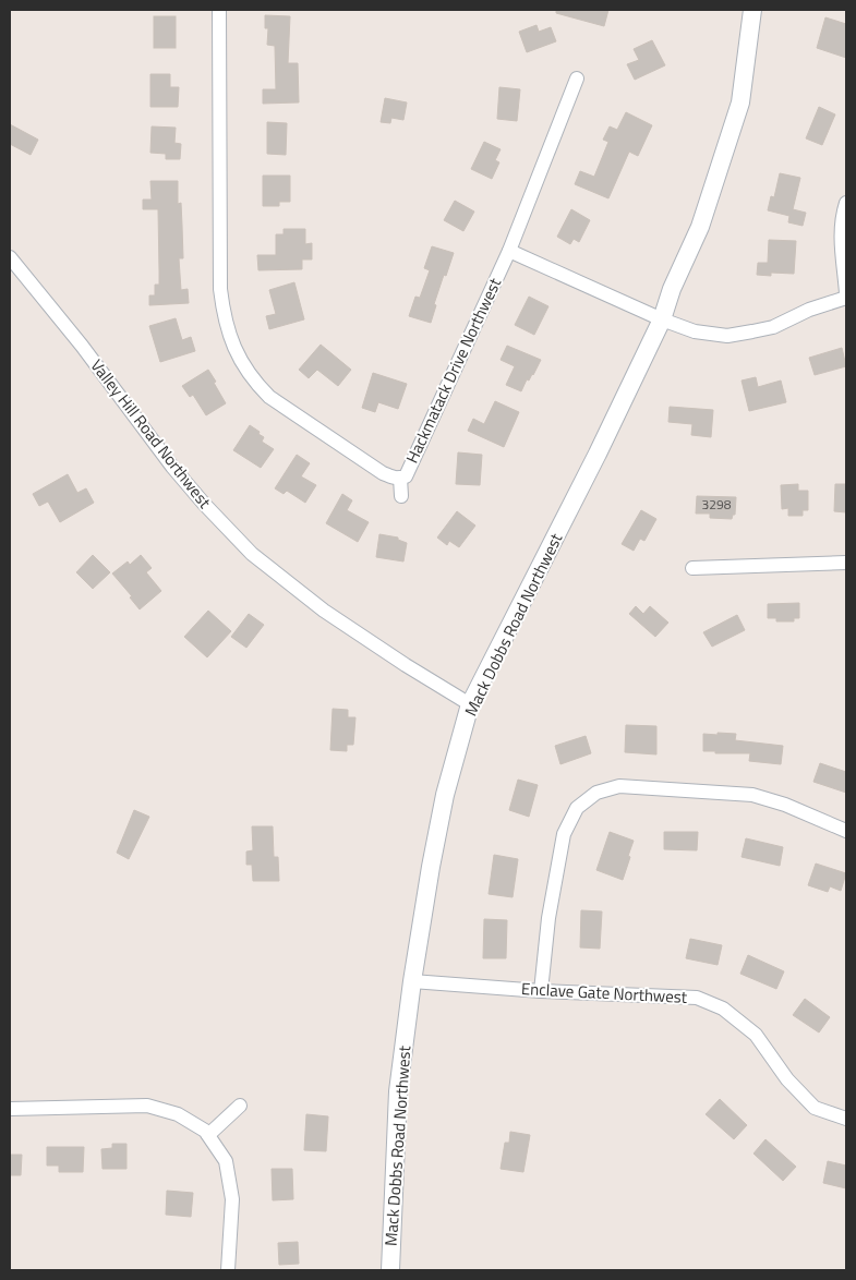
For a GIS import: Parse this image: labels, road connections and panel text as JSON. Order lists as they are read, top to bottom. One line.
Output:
{"streets":{"street":["Hackmatack Drive Northwest","Valley Hill Road Northwest","Mack Dobbs Road Northwest","Enclave Gate Northwest"]},"crossings":[["Valley Hill Road Northwest","Mack Dobbs Road Northwest"],["Mack Dobbs Road Northwest","Enclave Gate Northwest"]],"house_numbers":["3298"]}
